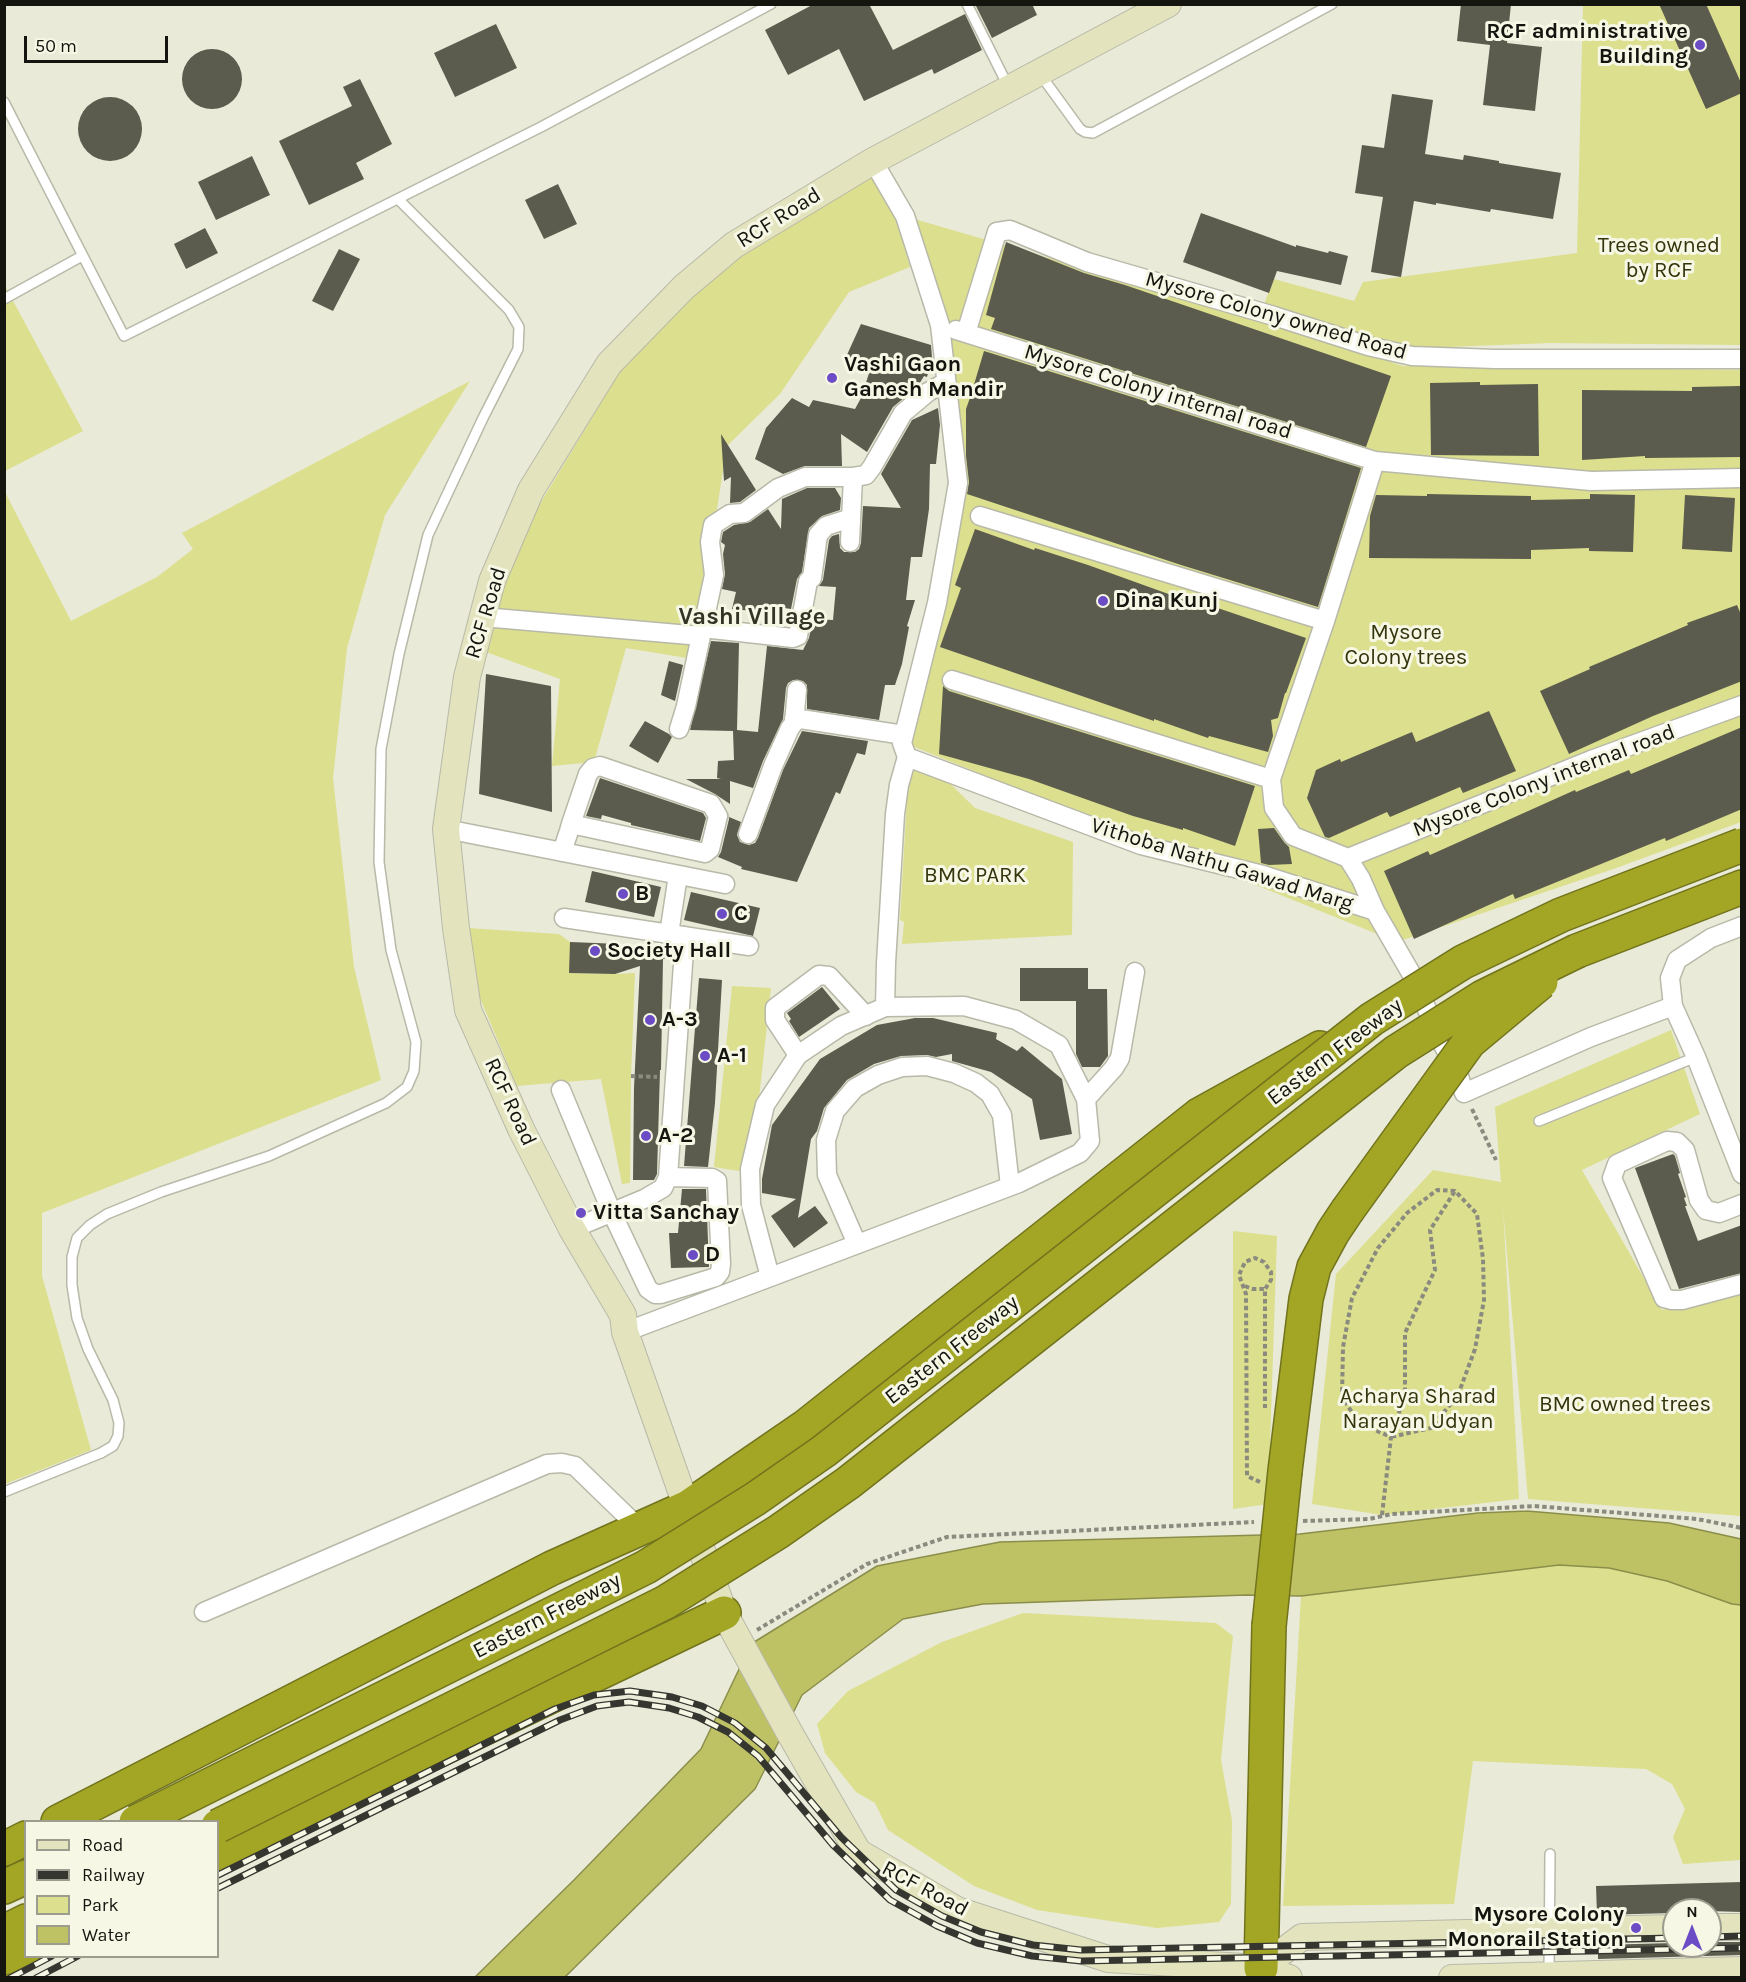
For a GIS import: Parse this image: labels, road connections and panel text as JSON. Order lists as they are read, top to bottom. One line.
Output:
{"streets":{"highway":["Eastern Freeway"],"street":["RCF Road","Mysore Colony owned Road","Mysore Colony internal road","Vithoba Nathu Gawad Marg"]},"crossings":[["Mysore Colony owned Road","Mysore Colony internal road"]],"districts":["Vashi Village"],"parks":["Trees owned by RCF","Mysore Colony trees","BMC PARK","Acharya Sharad Narayan Udyan","BMC owned trees"],"places":["RCF administrative Building","Vashi Gaon Ganesh Mandir","Dina Kunj","B","C","Society Hall","A-3","A-1","A-2","Vitta Sanchay","D","Mysore Colony Monorail Station"],"legend":["Road","Railway","Park","Water"],"scale_bar":"50 m","north":"top"}
